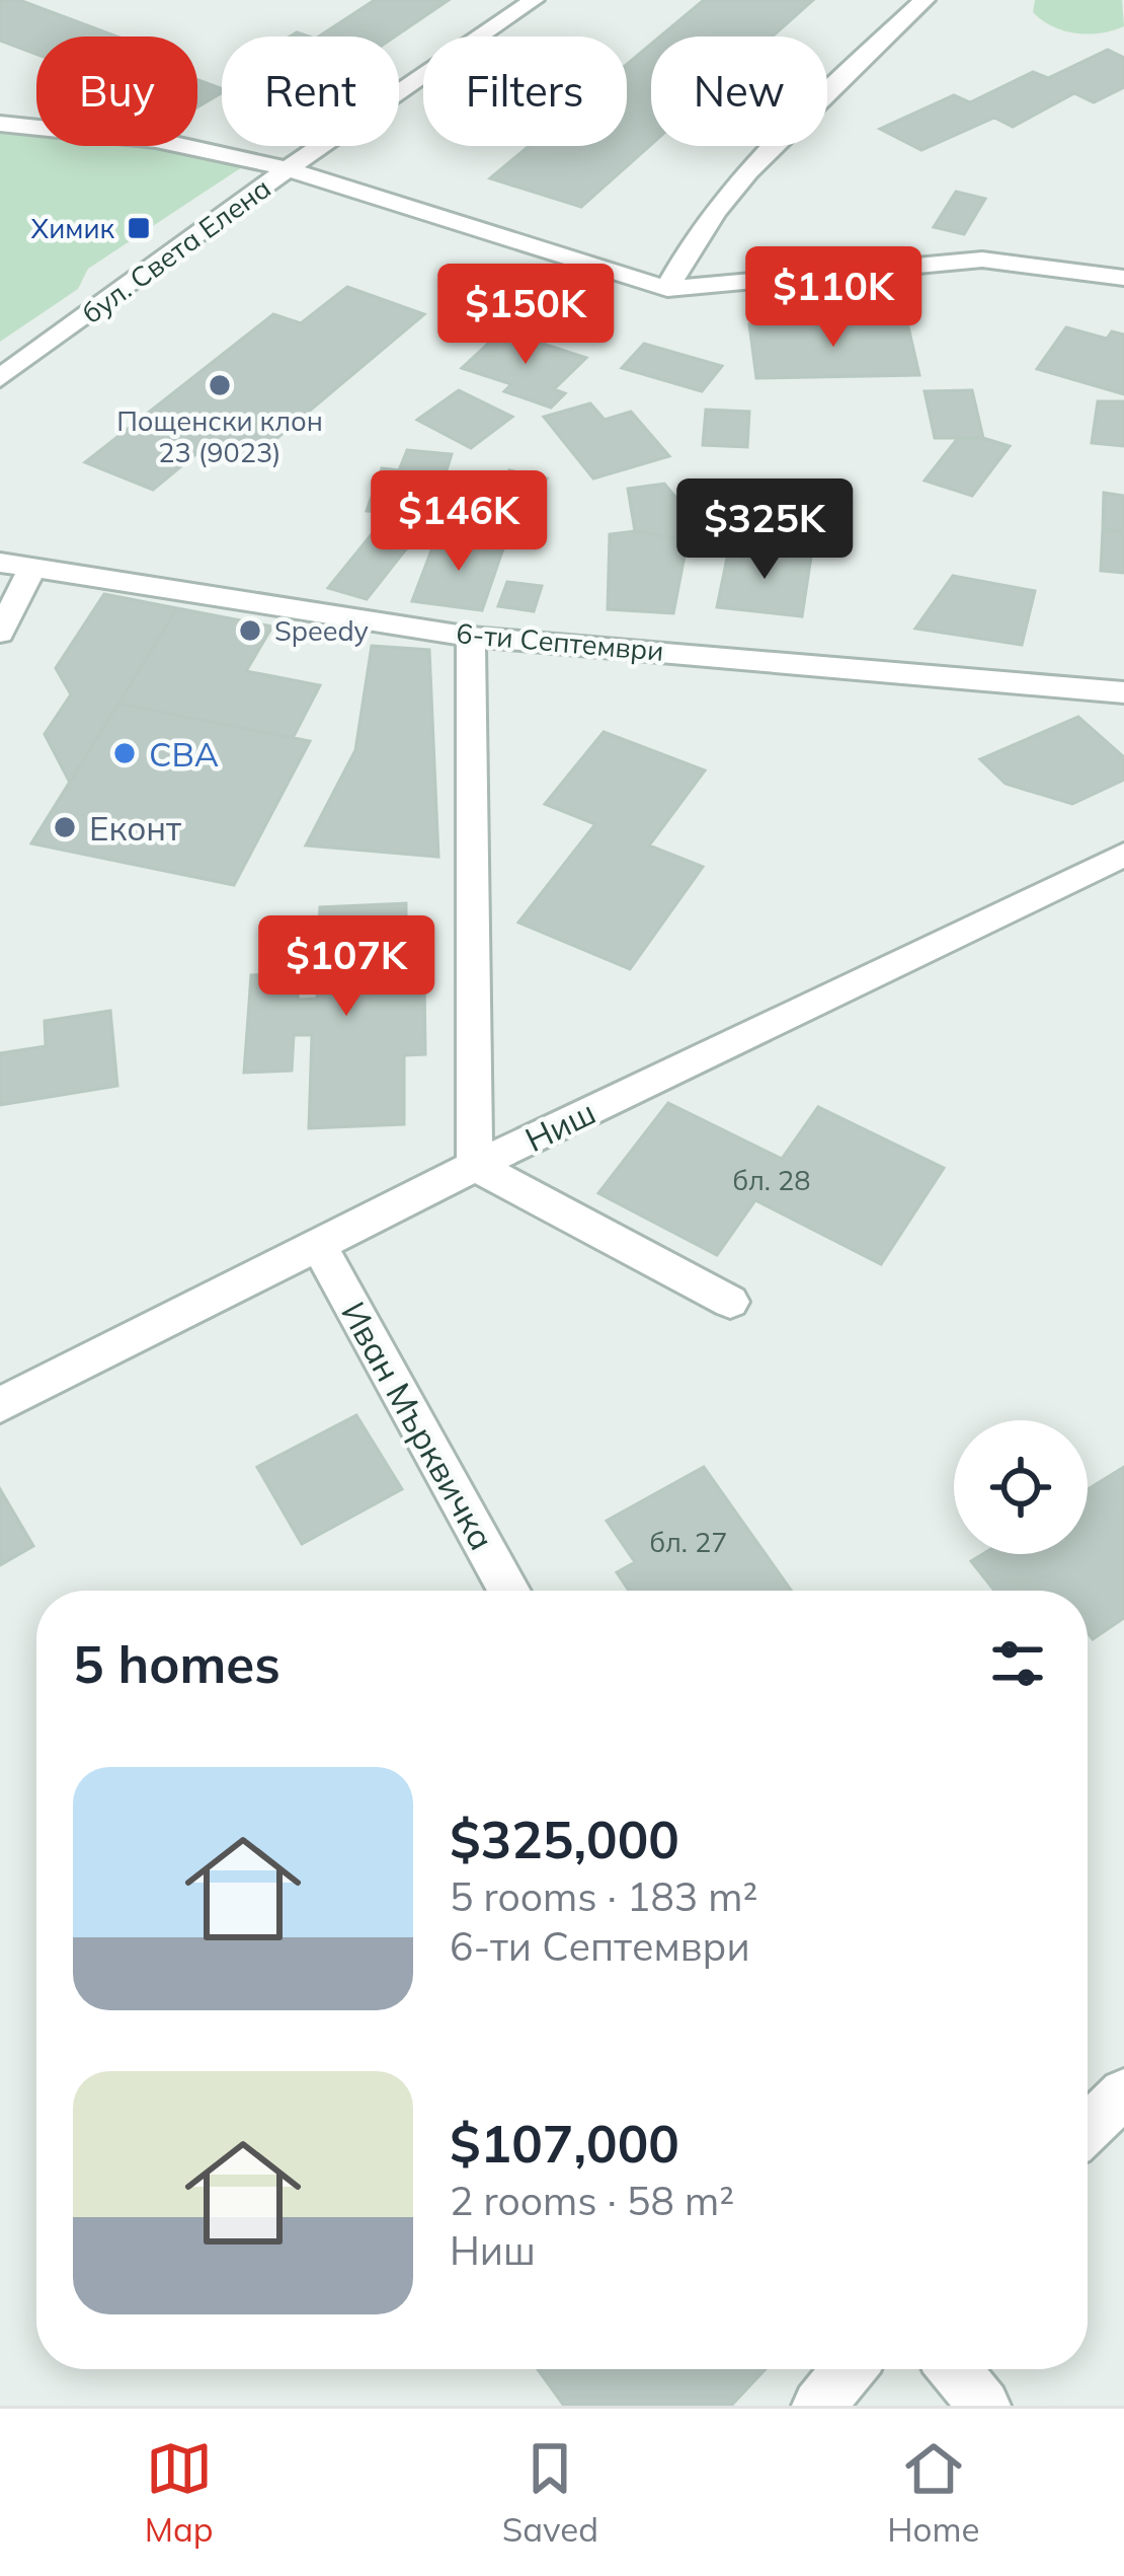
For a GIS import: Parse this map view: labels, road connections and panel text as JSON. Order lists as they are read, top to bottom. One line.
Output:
{"streets":{"street":["бул. Света Елена","6-ти Септември","Ниш","Иван Мърквичка"]},"crossings":[["Ниш","Иван Мърквичка"]],"places":{"transit":["Химик"],"other":["Пощенски клон 23 (9023)","Speedy","CBA","Еконт"]},"house_numbers":["бл. 28","бл. 27"],"page":{"chip":["Buy","Rent","Filters","New"],"price":["$110K","$150K","$146K","$325K","$107K"],"heading":"5 homes","list":[{"name":"$325,000","note":"5 rooms · 183 m² · 6-ти Септември"},{"name":"$107,000","note":"2 rooms · 58 m² · Ниш"}],"tabs":["Map","Saved","Home"]}}
